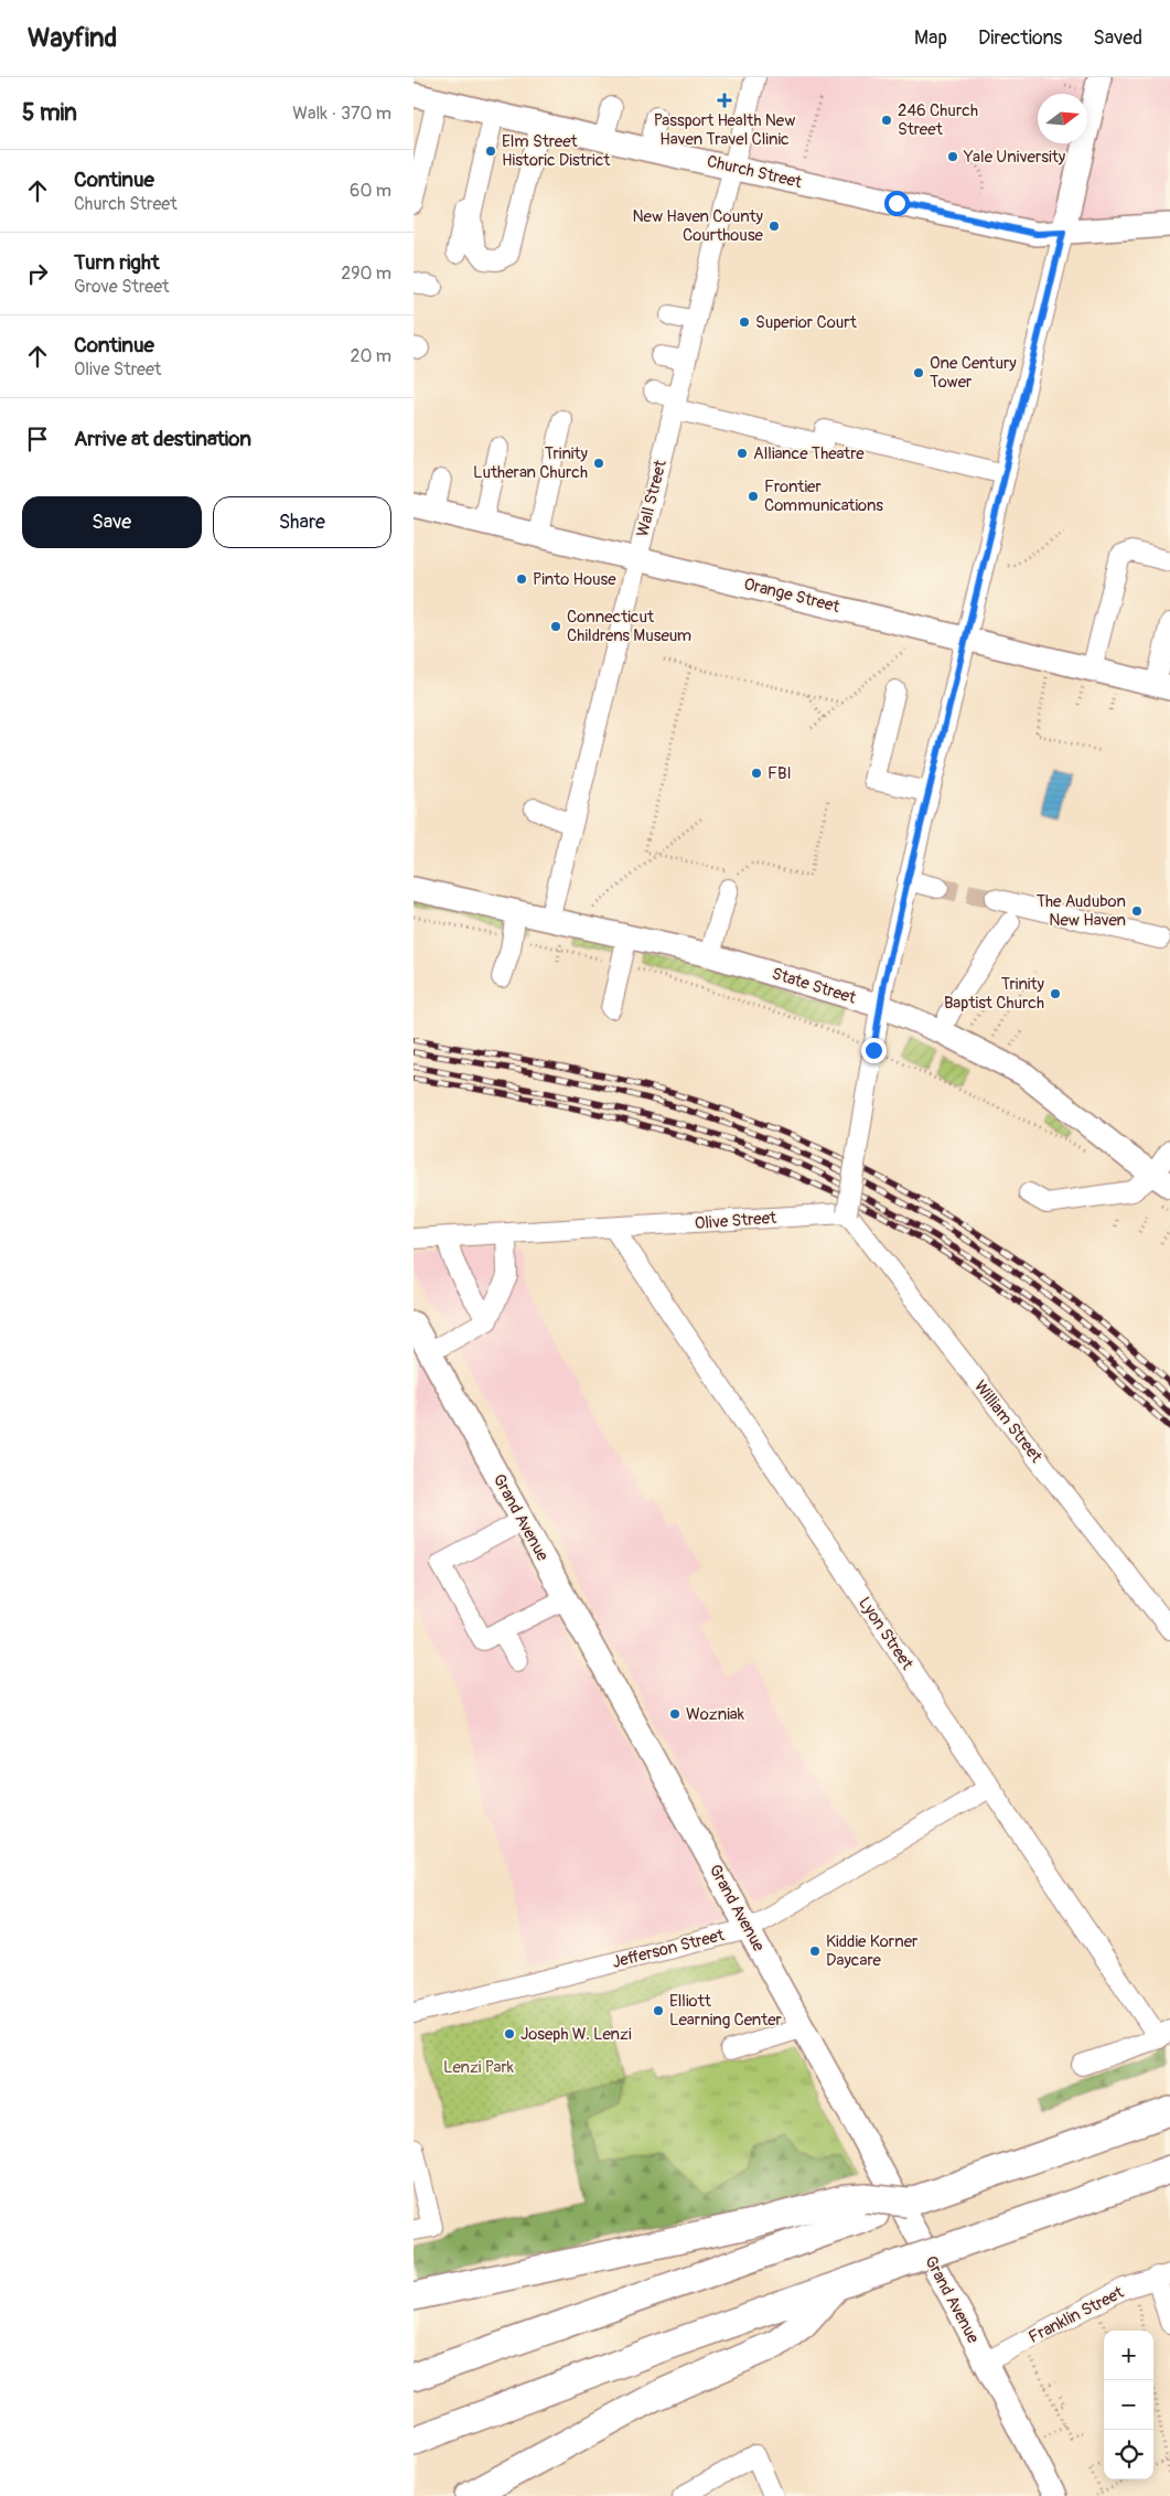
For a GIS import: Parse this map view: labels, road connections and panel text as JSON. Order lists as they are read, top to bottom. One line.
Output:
{"streets":{"main road":["Church Street","Orange Street","State Street","Grand Avenue"],"street":["Wall Street","Olive Street","William Street","Lyon Street","Jefferson Street","Franklin Street"]},"crossings":[["Church Street","Wall Street"],["Wall Street","Orange Street"],["Wall Street","State Street"],["Olive Street","William Street"],["Olive Street","Lyon Street"],["Grand Avenue","Jefferson Street"],["Grand Avenue","Franklin Street"],["Lyon Street","Jefferson Street"]],"parks":["Lenzi Park"],"places":{"health":["Passport Health New Haven Travel Clinic"],"other":["246 Church Street","Elm Street Historic District","Yale University","New Haven County Courthouse","Superior Court","One Century Tower","Alliance Theatre","Trinity Lutheran Church","Frontier Communications","Pinto House","Connecticut Childrens Museum","FBI","The Audubon New Haven","Trinity Baptist Church","Wozniak","Kiddie Korner Daycare","Elliott Learning Center","Joseph W. Lenzi"]},"north":"right","page":{"header":"Wayfind","nav":["Map","Directions","Saved"],"heading":["5 min","Walk · 370 m"],"list":[["Continue","Church Street","60 m"],["Turn right","Grove Street","290 m"],["Continue","Olive Street","20 m"],"Arrive at destination"],"buttons":["Save","Share"],"map_buttons":["+","−"]}}
